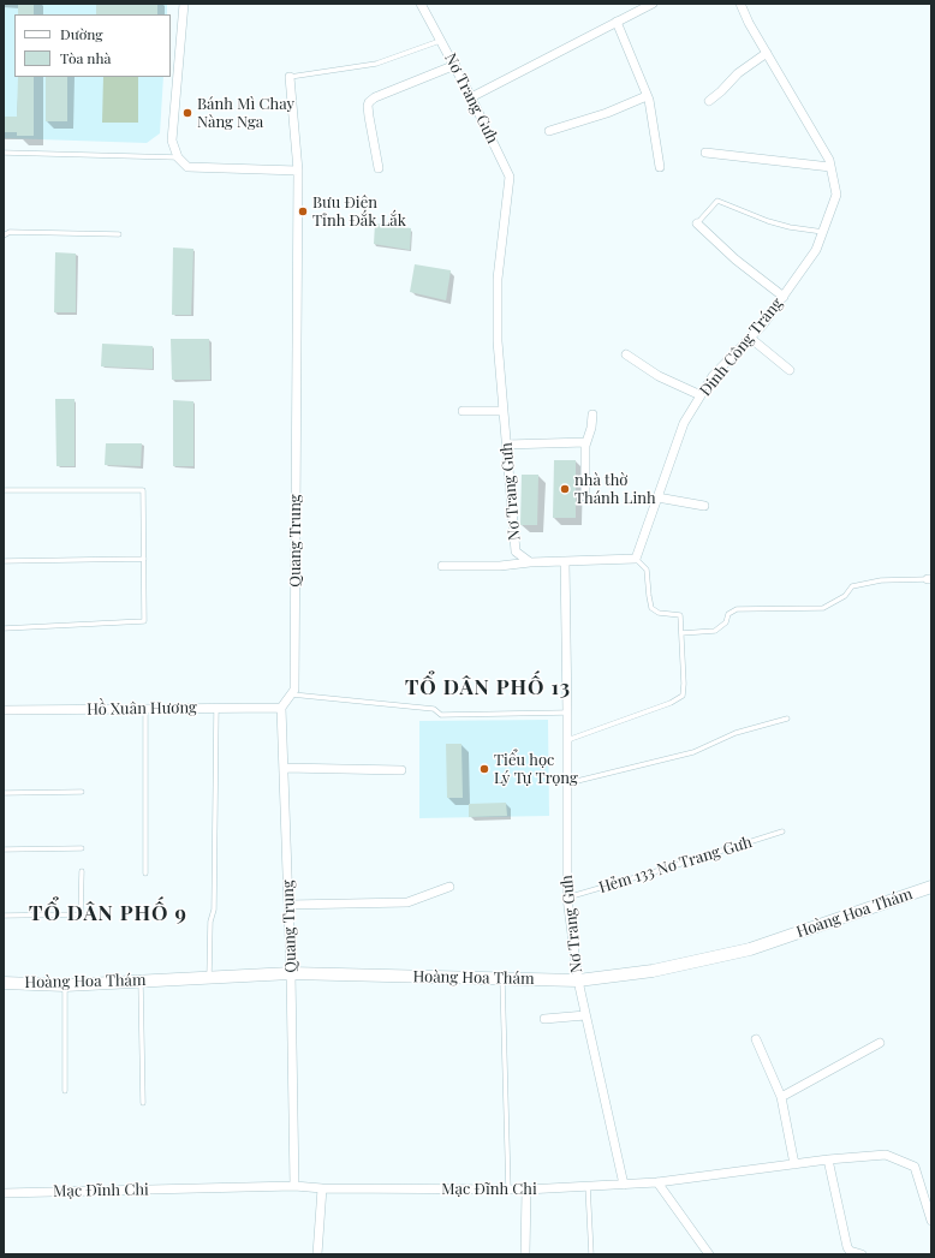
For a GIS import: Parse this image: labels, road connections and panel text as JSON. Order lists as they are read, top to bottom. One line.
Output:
{"streets":{"street":["Nơ Trang Gưh","Đinh Công Tráng","Quang Trung","Hồ Xuân Hương","Hoàng Hoa Thám","Mạc Đĩnh Chi"],"lane":["Hẻm 133 Nơ Trang Gưh"]},"crossings":[["Nơ Trang Gưh","Hẻm 133 Nơ Trang Gưh"],["Nơ Trang Gưh","Hoàng Hoa Thám"],["Nơ Trang Gưh","Mạc Đĩnh Chi"],["Quang Trung","Hồ Xuân Hương"],["Quang Trung","Hoàng Hoa Thám"],["Quang Trung","Mạc Đĩnh Chi"]],"districts":["TỔ DÂN PHỐ 13","TỔ DÂN PHỐ 9"],"places":["Bánh Mì Chay Nàng Nga","Bưu Điện Tỉnh Đắk Lắk","nhà thờ Thánh Linh","Tiểu học Lý Tự Trọng"],"legend":["Đường","Tòa nhà"]}
